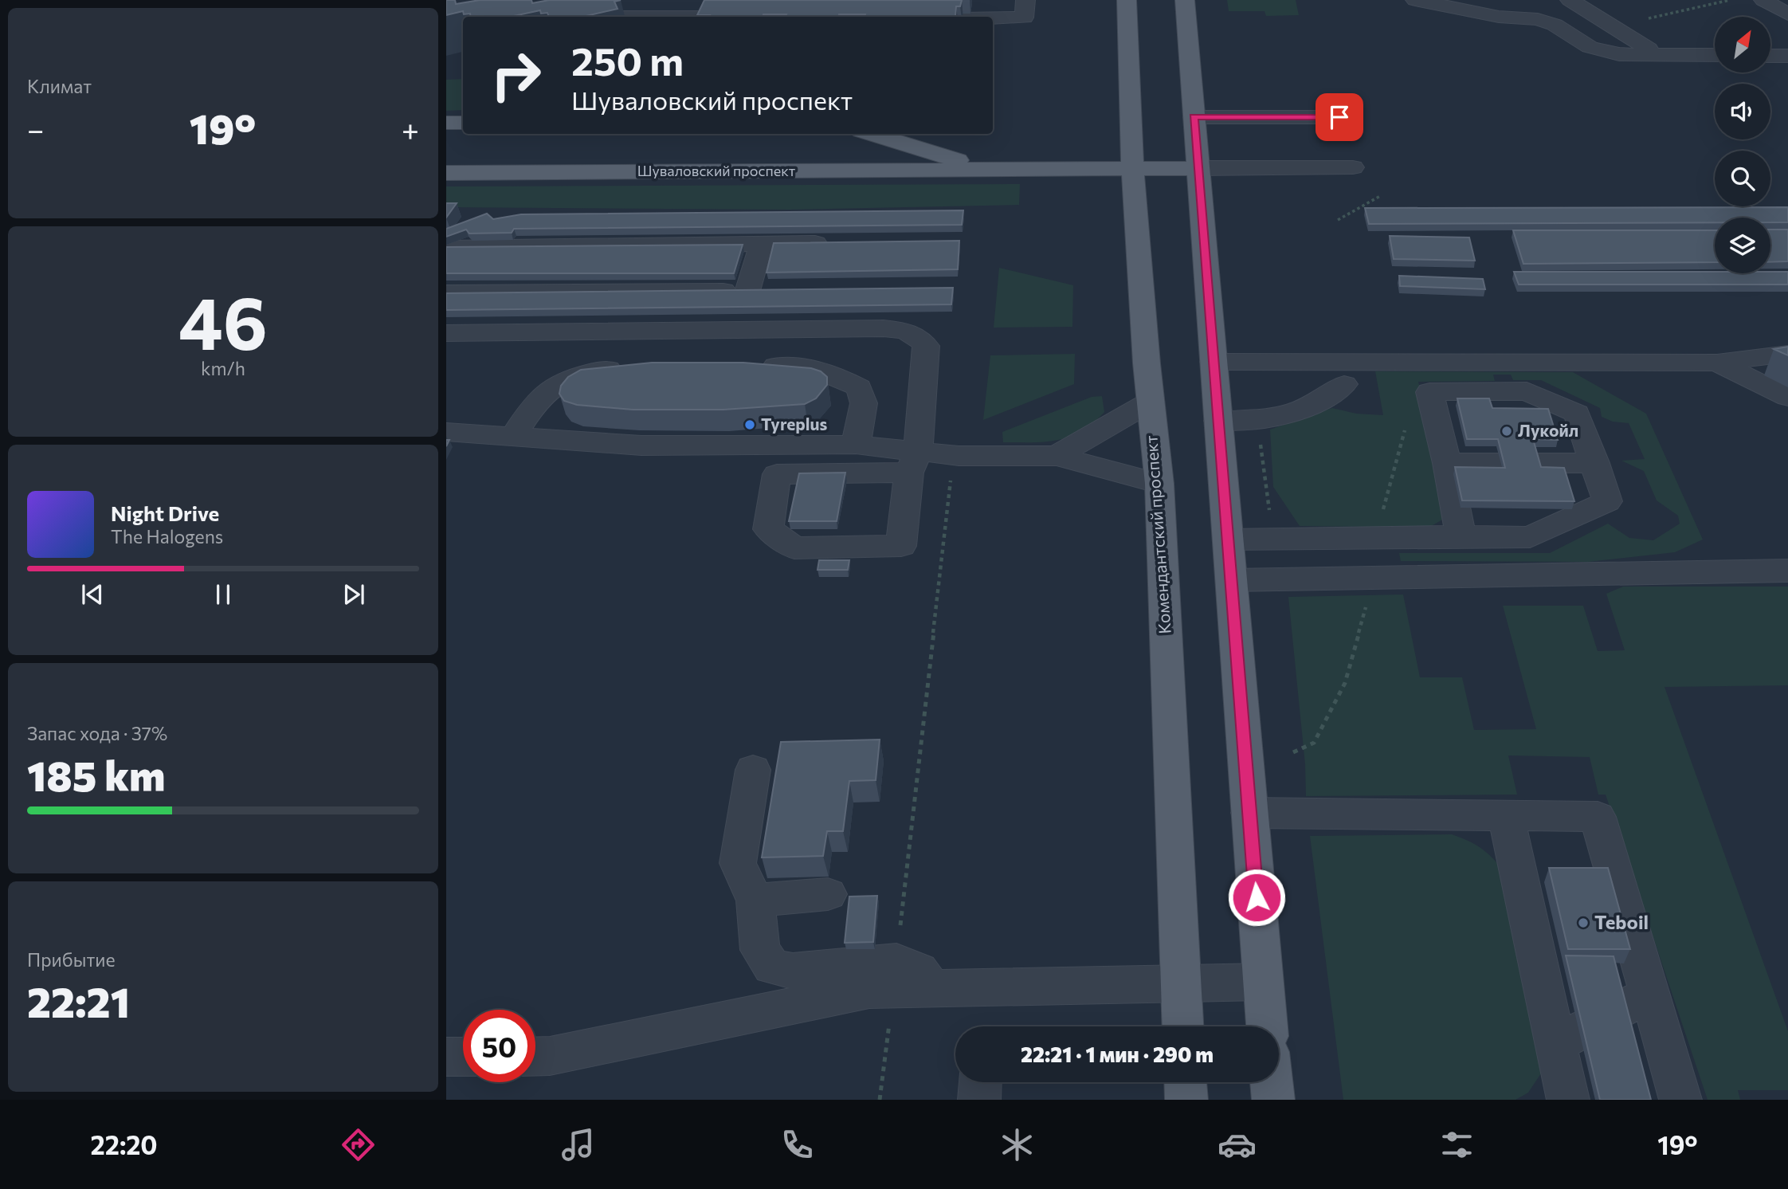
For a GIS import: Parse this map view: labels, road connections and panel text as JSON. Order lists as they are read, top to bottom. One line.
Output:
{"streets":{"main road":["Шуваловский проспект","Комендантский проспект"]},"crossings":[["Шуваловский проспект","Комендантский проспект"]],"places":["Tyreplus","Лукойл","Teboil"],"north":"top right","page":{"tile":["Климат",["46","km/h"],["Запас хода · 37%","185 km"],["Прибытие","22:21"]],"turn":["250 m","Шуваловский проспект"],"heat":["−","19°","+"],"song":["Night Drive","The Halogens"],"limit":"50","trip":"22:21 · 1 мин · 290 m","tabs":["22:20","19°"]}}
